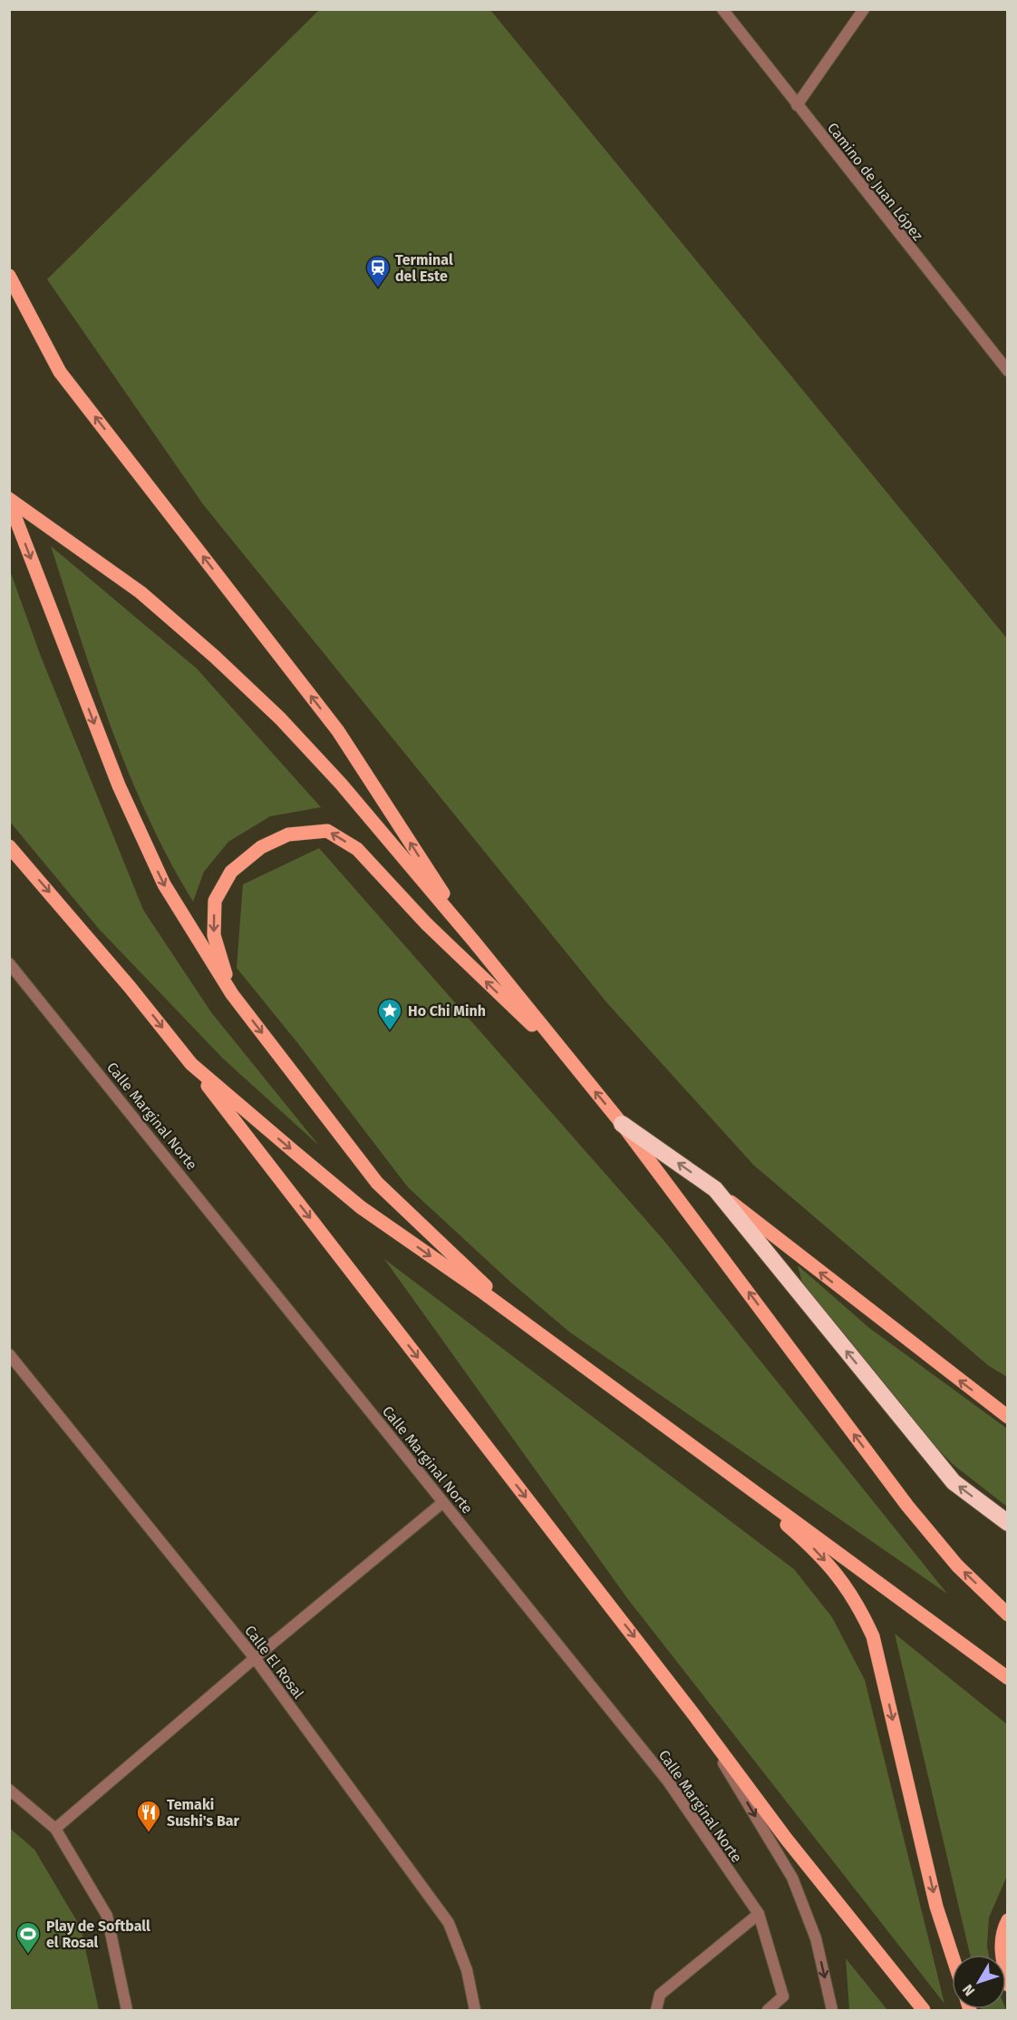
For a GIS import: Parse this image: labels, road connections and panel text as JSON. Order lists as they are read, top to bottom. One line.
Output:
{"streets":{"street":["Camino de Juan López","Calle Marginal Norte","Calle El Rosal"]},"places":{"station":["Terminal del Este"],"place":["Ho Chi Minh"],"restaurant":["Temaki Sushi's Bar"],"sports":["Play de Softball el Rosal"]},"north":"bottom left"}
